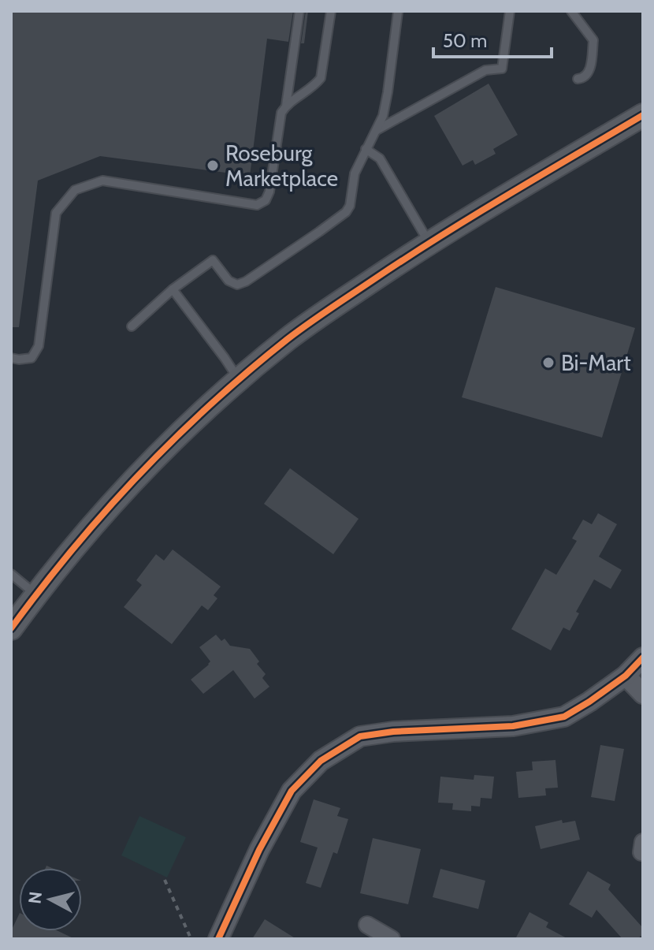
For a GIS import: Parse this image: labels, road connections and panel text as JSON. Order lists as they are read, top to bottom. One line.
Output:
{"places":["Roseburg Marketplace","Bi-Mart"],"scale_bar":"50 m","north":"left"}
